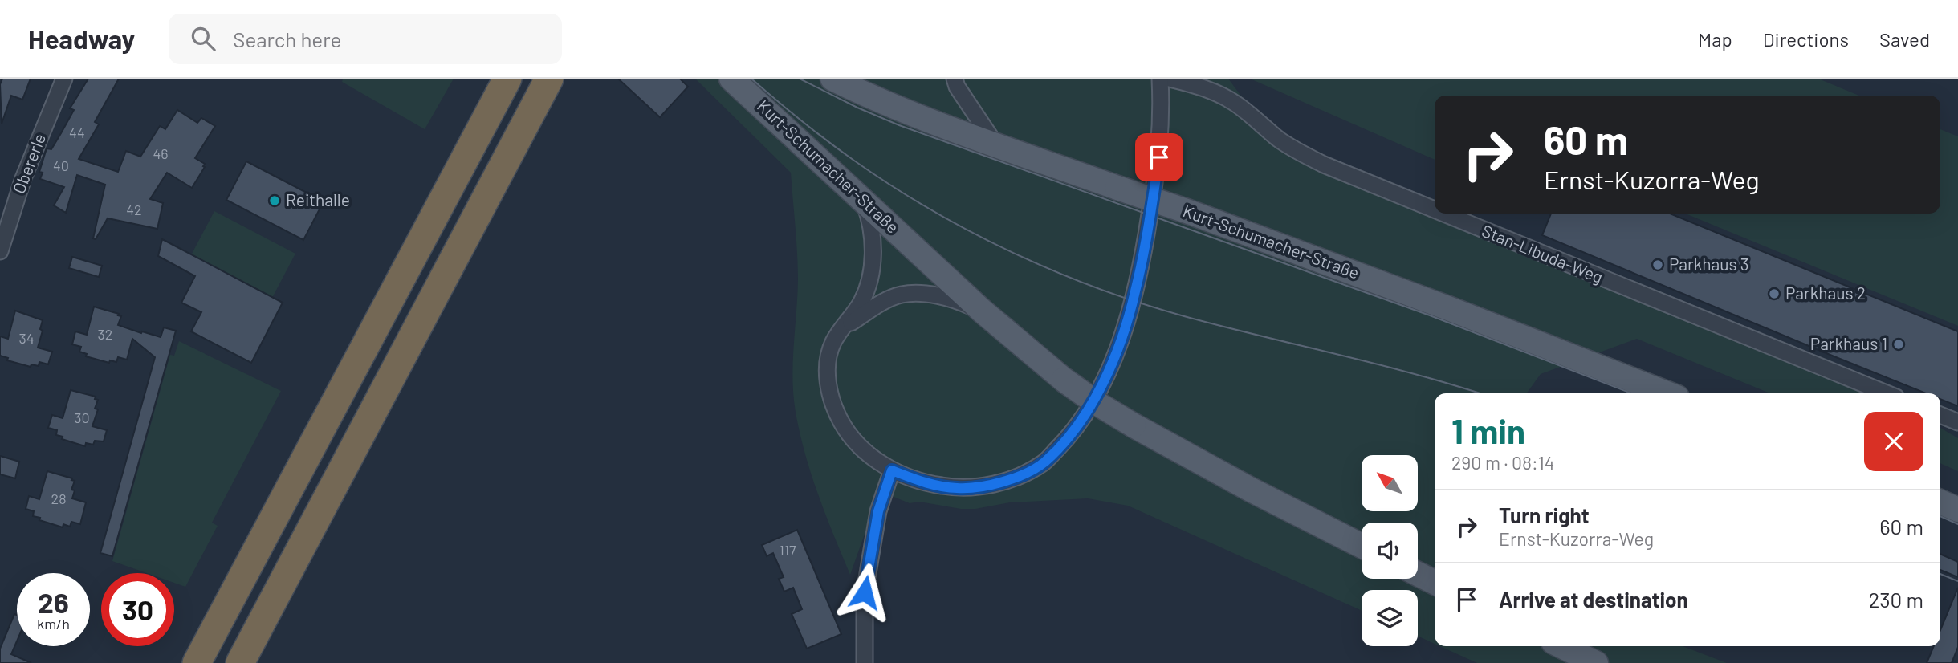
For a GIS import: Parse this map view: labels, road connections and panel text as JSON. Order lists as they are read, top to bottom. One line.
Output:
{"streets":{"main road":["Kurt-Schumacher-Straße"],"street":["Obererle","Stan-Libuda-Weg"]},"places":["Reithalle","Parkhaus 3","Parkhaus 2","Parkhaus 1"],"house_numbers":["44","46","40","42","32","34","30","28","117"],"north":"top left","page":{"header":"Headway","search":"Search here","nav":["Map","Directions","Saved"],"turn":["60 m","Ernst-Kuzorra-Weg"],"heading":["1 min","290 m · 08:14"],"list":[{"name":"Turn right","note":"Ernst-Kuzorra-Weg","value":"60 m"},{"name":"Arrive at destination","value":"230 m"}],"speed":"26 km/h","limit":"30"}}
